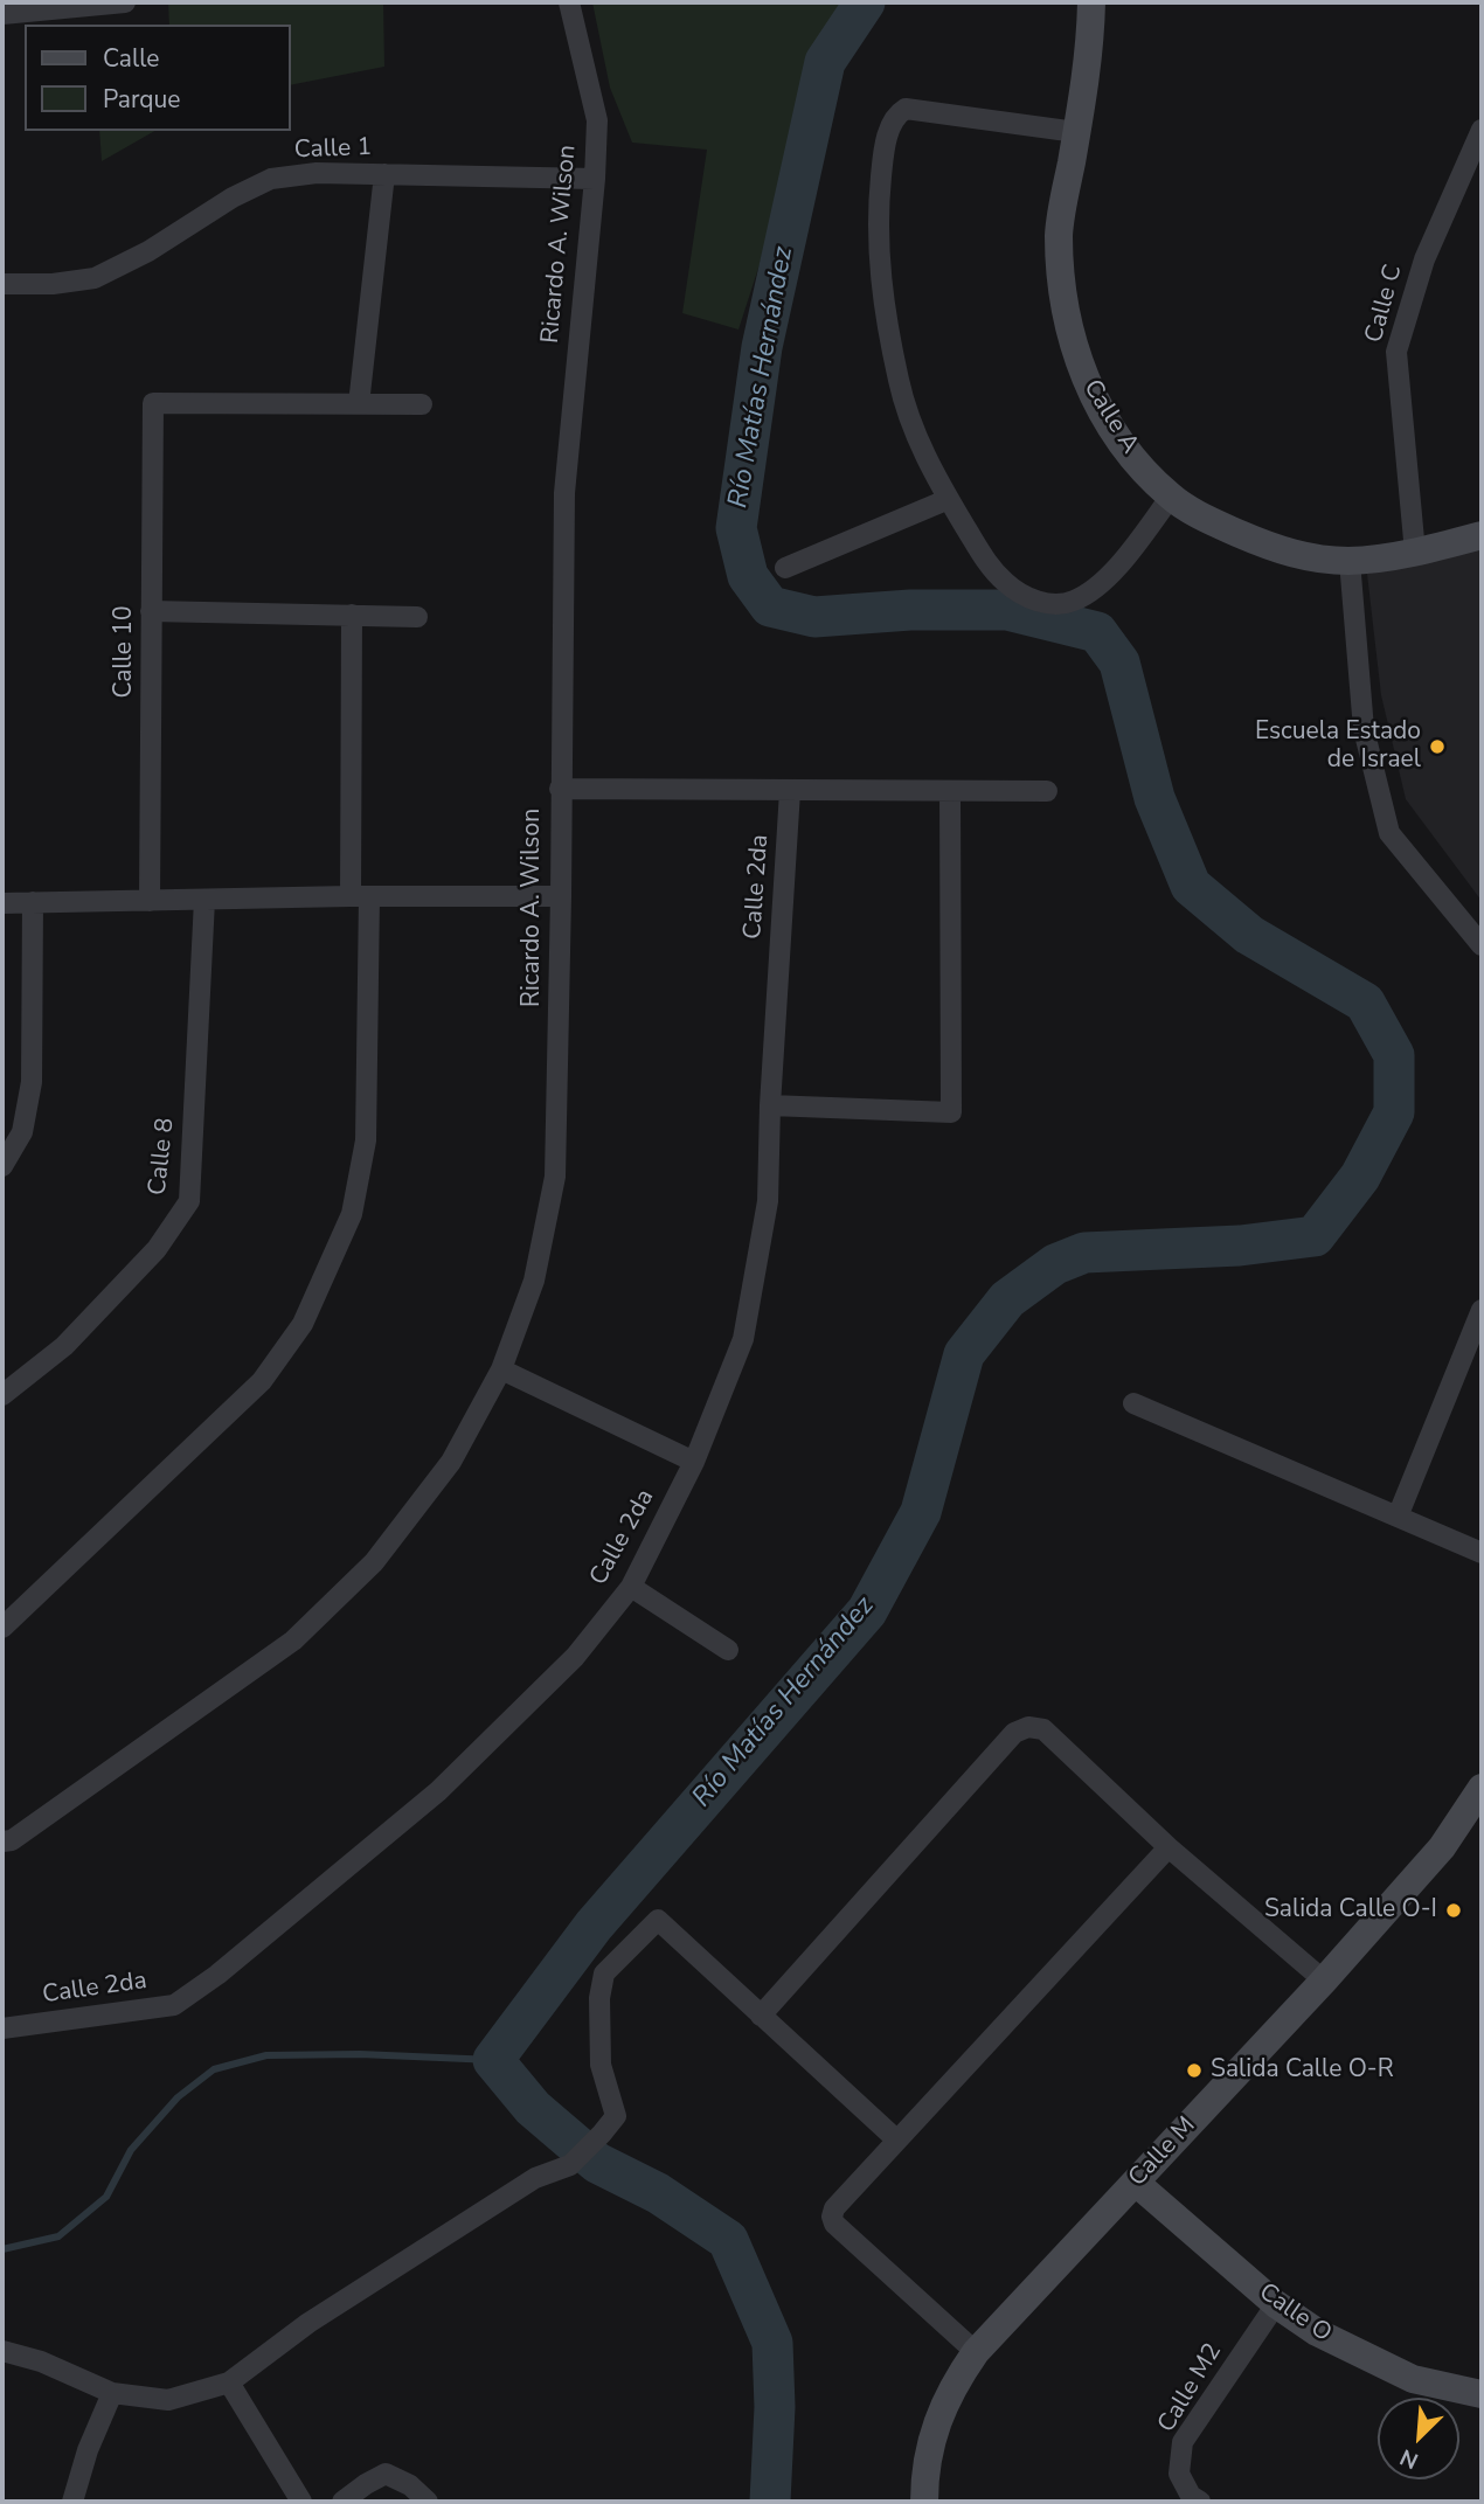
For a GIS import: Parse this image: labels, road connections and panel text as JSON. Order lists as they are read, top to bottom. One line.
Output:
{"streets":{"street":["Calle 1","Ricardo A. Wilson","Calle C","Calle A","Calle 10","Calle 2da","Calle 8","Calle M","Calle O","Calle M2"]},"crossings":[["Calle 1","Ricardo A. Wilson"],["Calle C","Calle A"],["Calle M","Calle O"],["Calle O","Calle M2"]],"water":["Río Matías Hernández"],"places":["Escuela Estado de Israel","Salida Calle O-I","Salida Calle O-R"],"legend":["Calle","Parque"],"north":"bottom left"}
